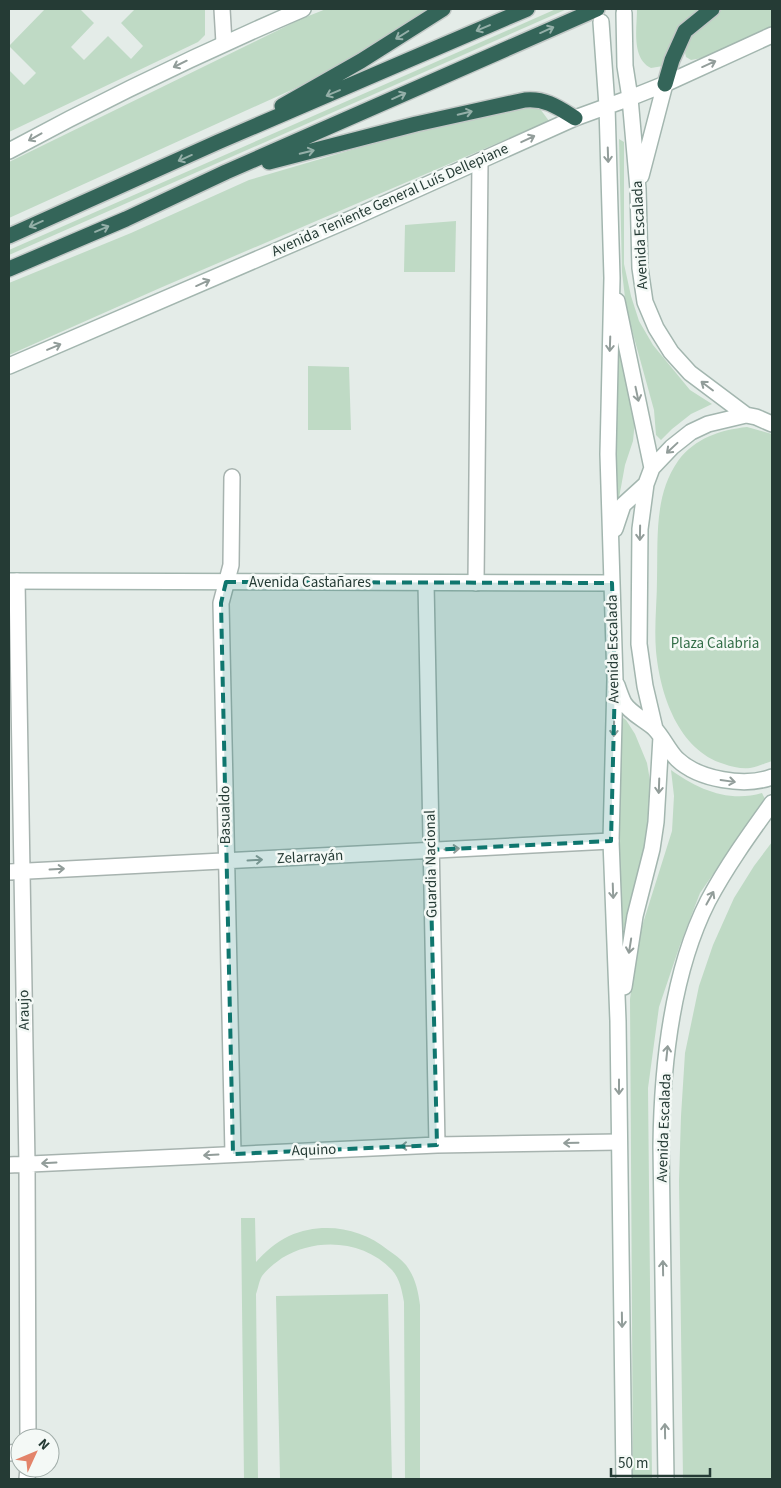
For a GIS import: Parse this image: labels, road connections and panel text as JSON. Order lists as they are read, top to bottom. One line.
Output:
{"streets":{"street":["Avenida Teniente General Luís Dellepiane","Avenida Escalada","Avenida Castañares","Basualdo","Zelarrayán","Guardia Nacional","Araujo","Aquino"]},"crossings":[["Avenida Teniente General Luís Dellepiane","Avenida Escalada"],["Avenida Escalada","Avenida Castañares"],["Avenida Escalada","Zelarrayán"],["Avenida Escalada","Aquino"],["Avenida Castañares","Basualdo"],["Avenida Castañares","Guardia Nacional"],["Avenida Castañares","Araujo"],["Basualdo","Zelarrayán"],["Basualdo","Aquino"],["Zelarrayán","Guardia Nacional"],["Zelarrayán","Araujo"],["Guardia Nacional","Aquino"],["Araujo","Aquino"]],"one_way":["Avenida Teniente General Luís Dellepiane","Zelarrayán","Aquino"],"parks":["Plaza Calabria"],"scale_bar":"50 m","north":"top right"}
